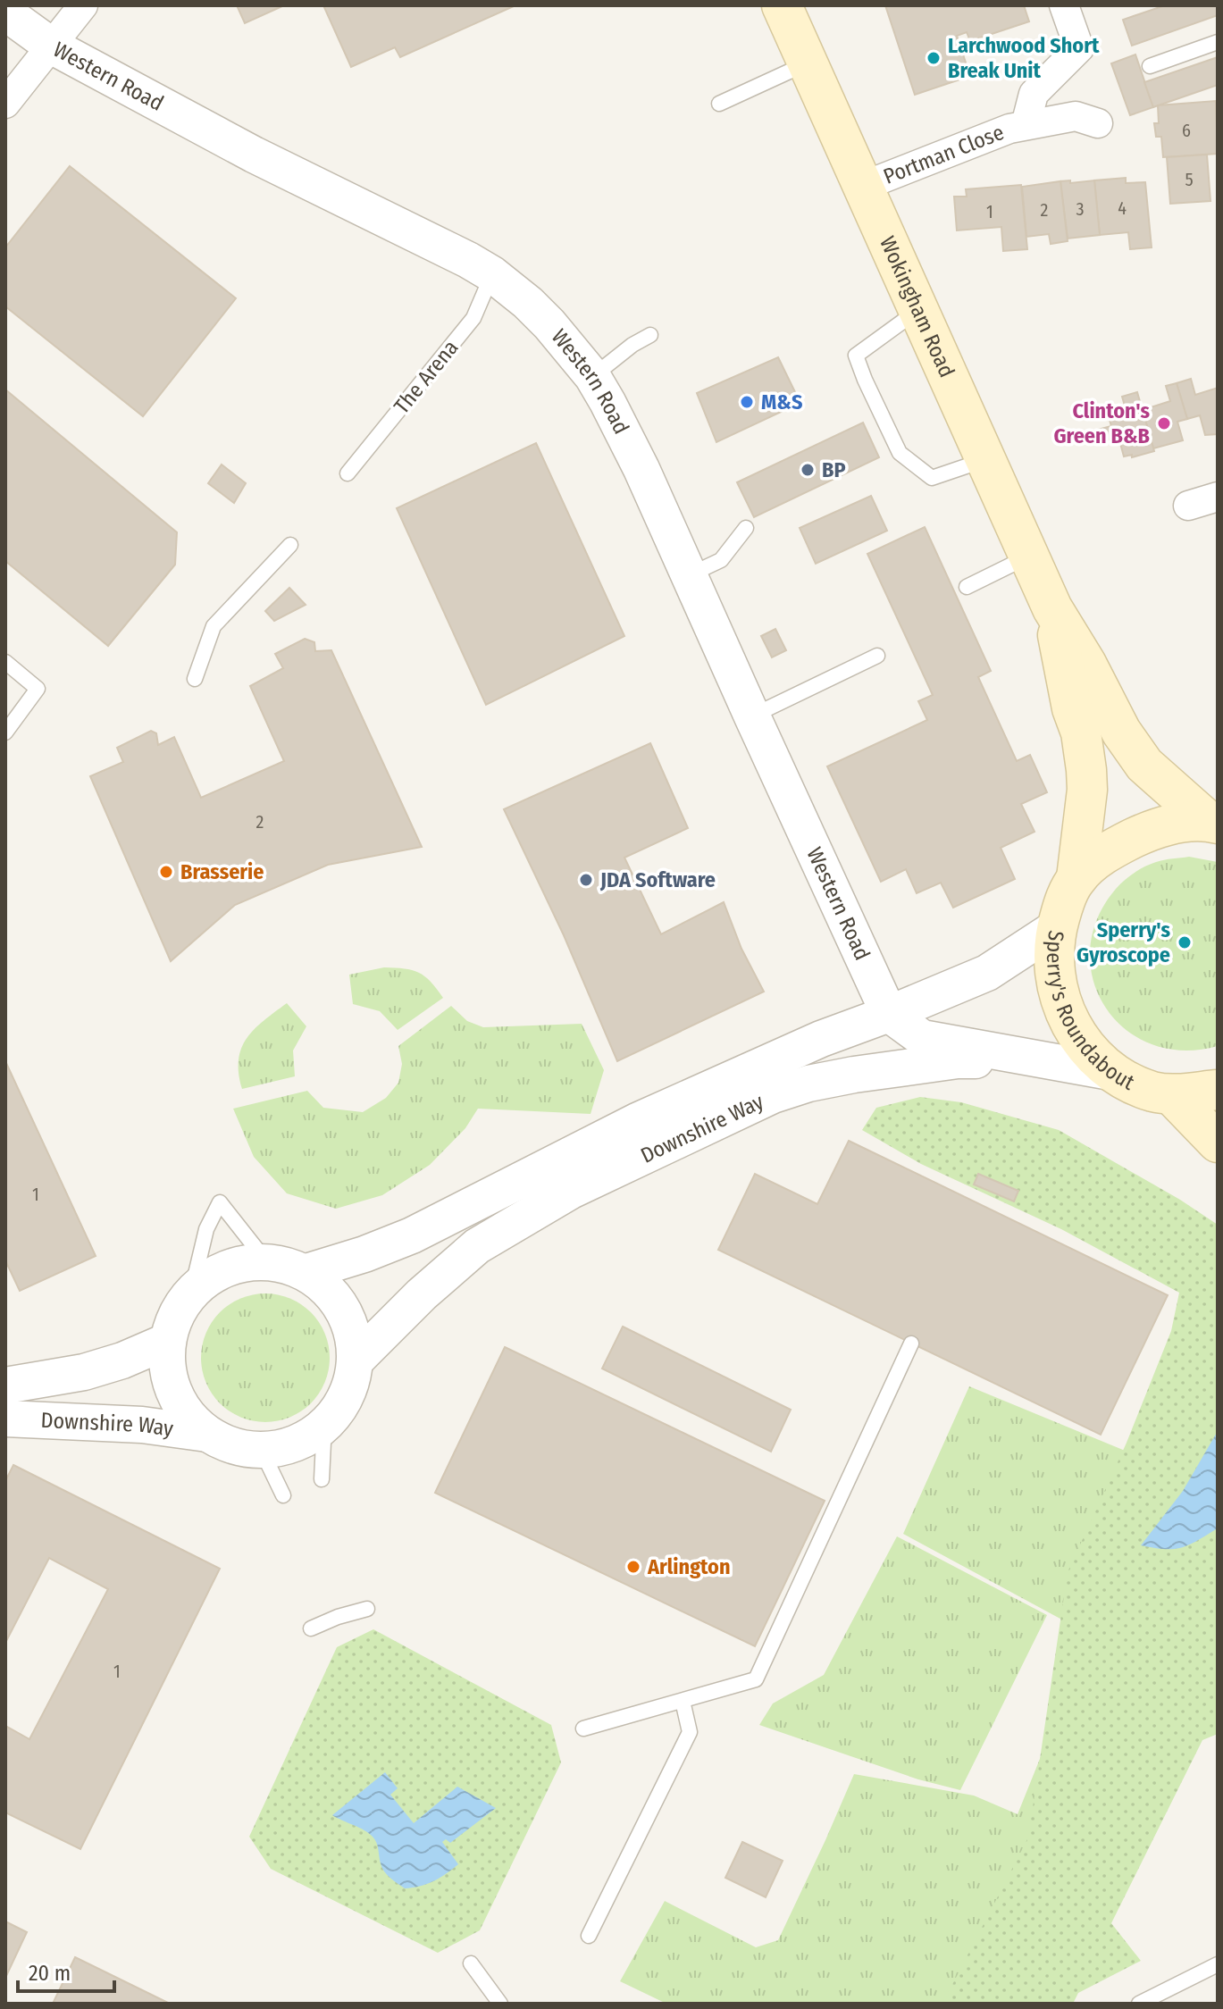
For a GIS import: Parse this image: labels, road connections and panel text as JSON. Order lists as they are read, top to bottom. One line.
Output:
{"streets":{"main road":["Wokingham Road","Sperry's Roundabout"],"street":["Western Road","Portman Close","Downshire Way"],"lane":["The Arena"]},"crossings":[["Western Road","The Arena"],["Western Road","Downshire Way"],["Portman Close","Wokingham Road"],["Wokingham Road","Sperry's Roundabout"],["Sperry's Roundabout","Downshire Way"]],"places":["Larchwood Short Break Unit","M&S","Clinton's Green B&B","BP","Brasserie","JDA Software","Sperry's Gyroscope","Arlington"],"house_numbers":["6","5","4","3","2","1","2","1","1"],"scale_bar":"20 m"}
